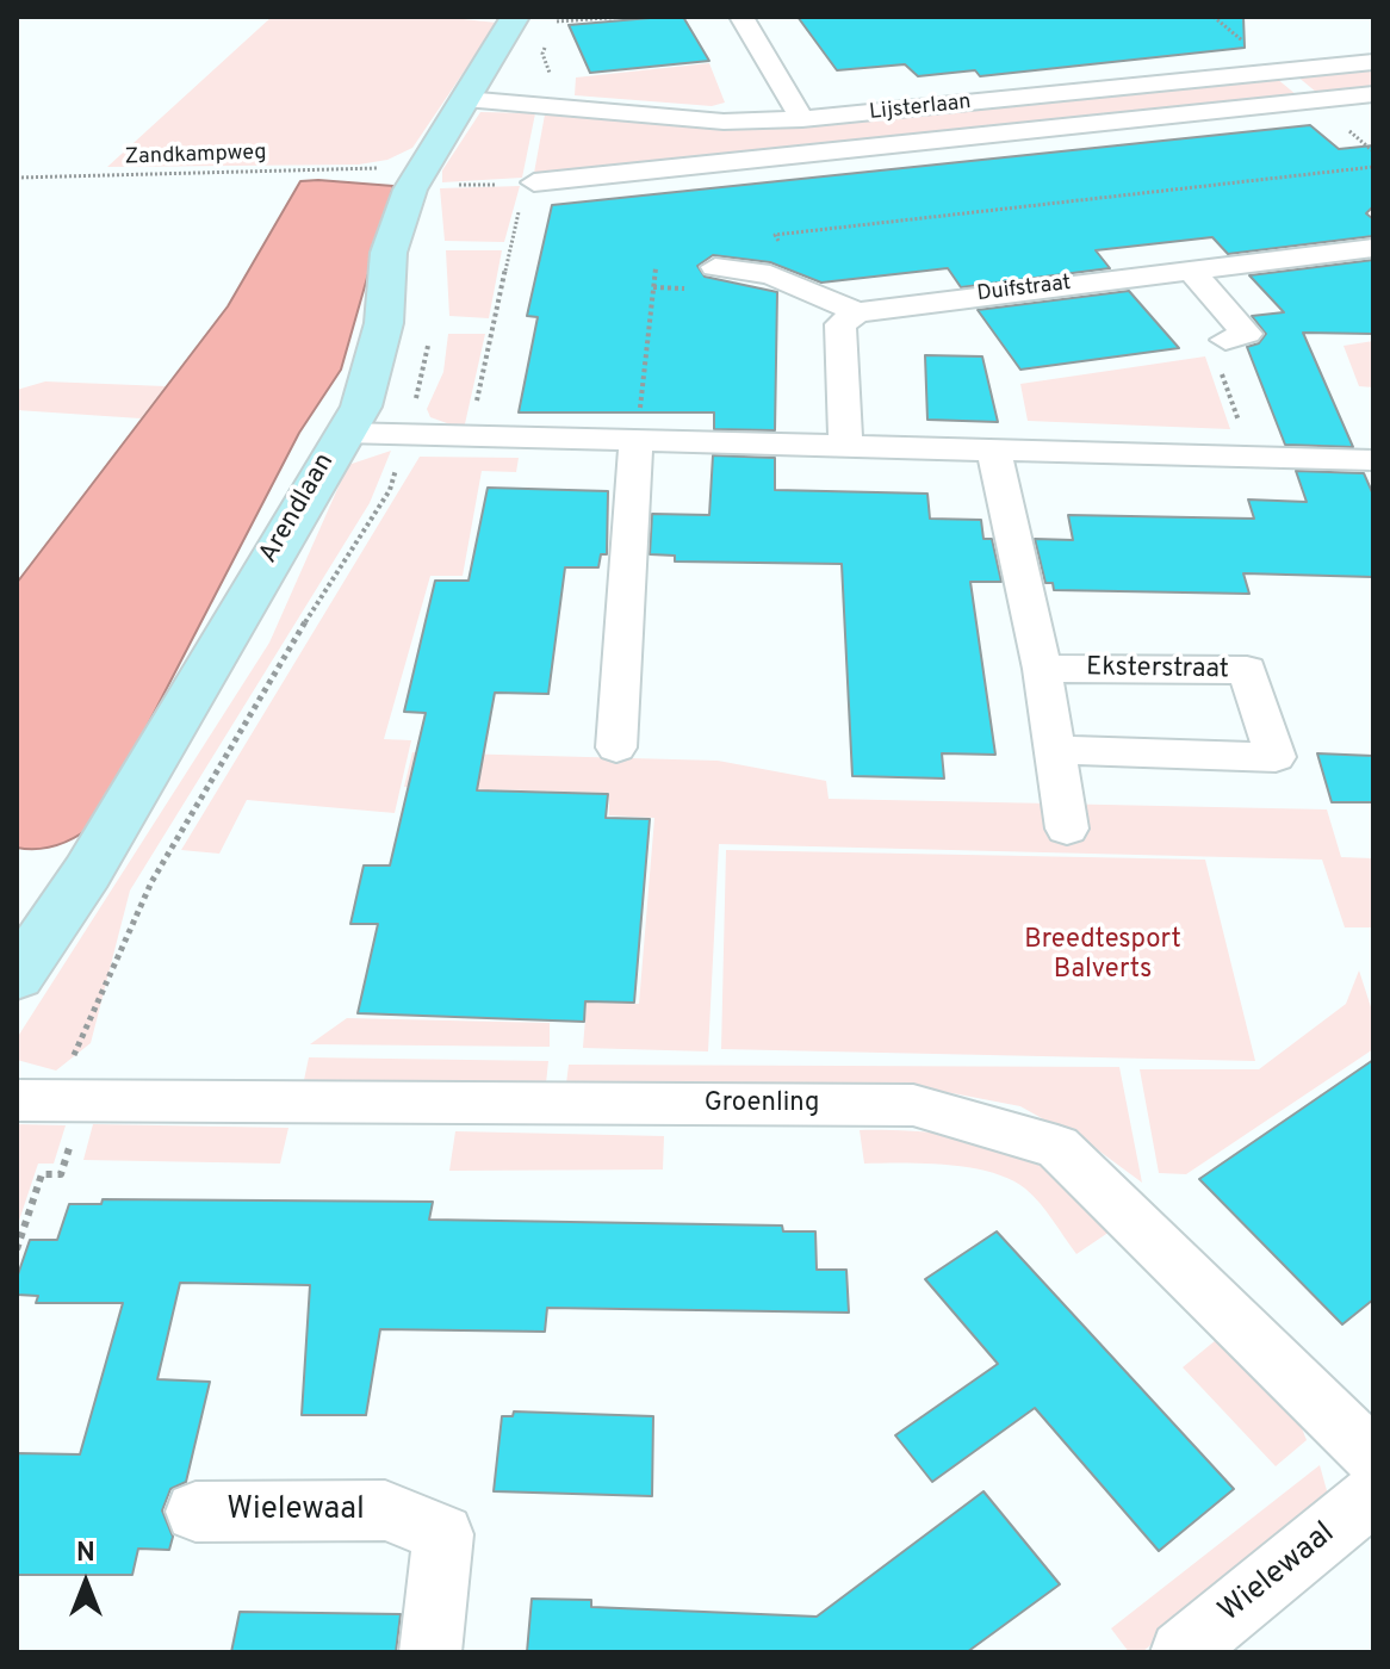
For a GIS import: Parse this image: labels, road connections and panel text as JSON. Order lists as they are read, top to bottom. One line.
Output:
{"streets":{"street":["Lijsterlaan","Duifstraat","Arendlaan","Eksterstraat","Groenling","Wielewaal"],"path":["Zandkampweg"]},"crossings":[["Lijsterlaan","Arendlaan"]],"parks":["Breedtesport Balverts"],"north":"top"}
